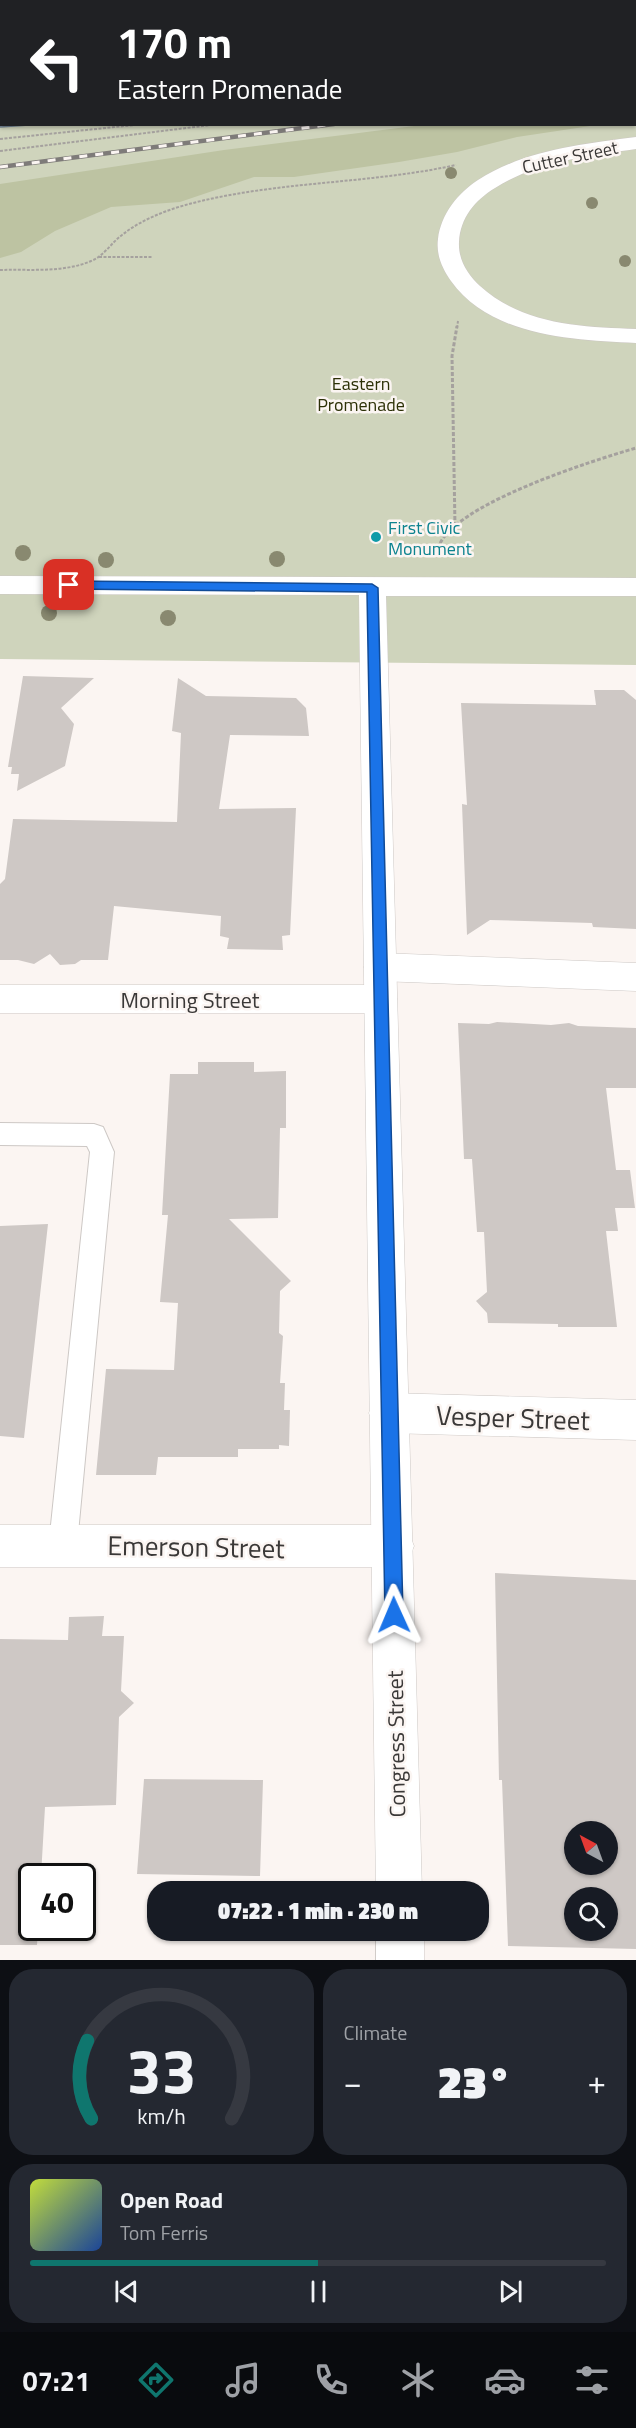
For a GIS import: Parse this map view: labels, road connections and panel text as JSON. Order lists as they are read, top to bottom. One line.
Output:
{"streets":{"street":["Cutter Street","Morning Street","Vesper Street","Emerson Street","Congress Street"]},"crossings":[["Morning Street","Congress Street"],["Vesper Street","Congress Street"],["Emerson Street","Congress Street"]],"parks":["Eastern Promenade"],"places":["First Civic Monument"],"north":"top left","page":{"turn":["170 m","Eastern Promenade"],"limit":"40","trip":"07:22 · 1 min · 230 m","tile":"Climate","heat":["−","23°","+"],"song":["Open Road","Tom Ferris"],"tabs":"07:21","gauge":["33","km/h"]}}
